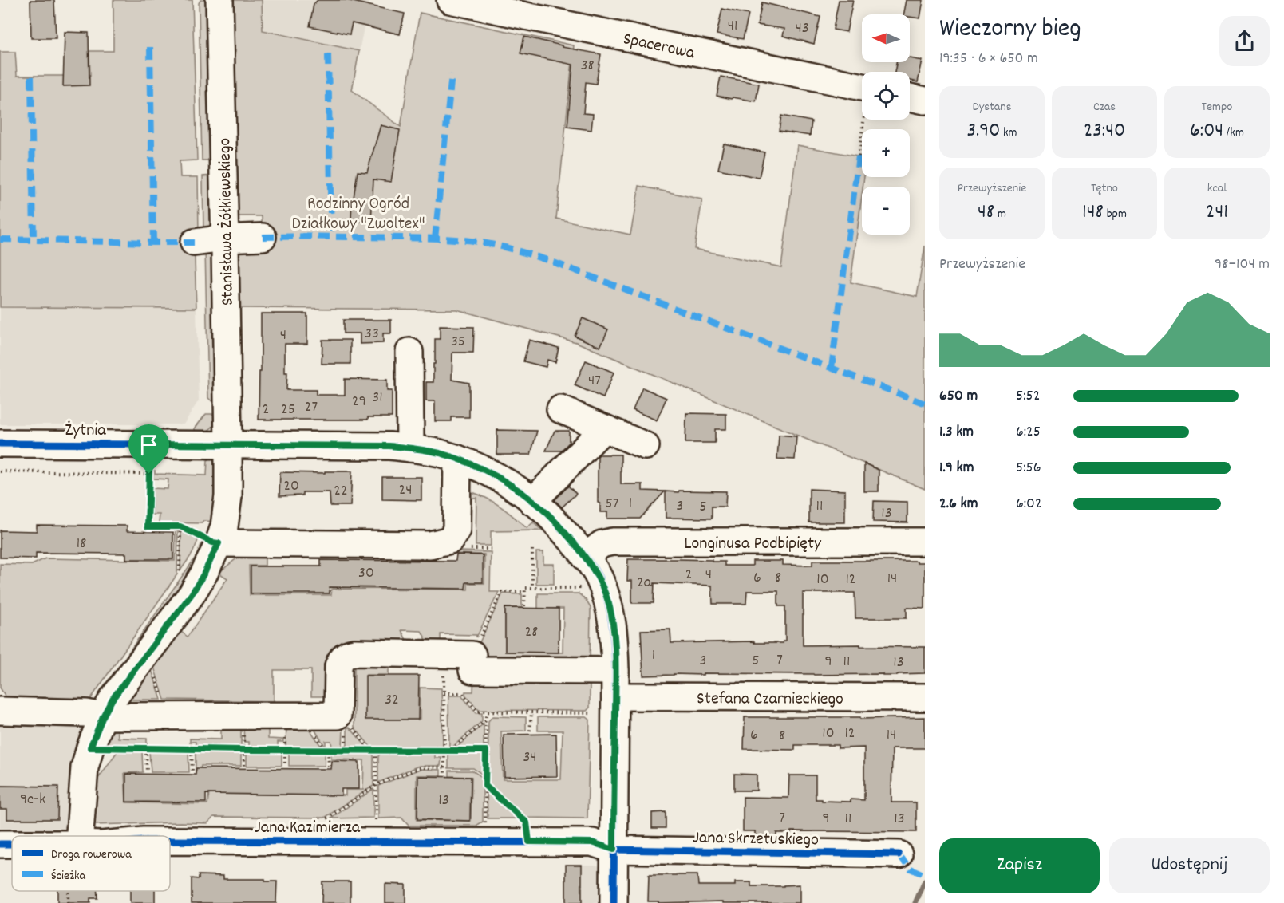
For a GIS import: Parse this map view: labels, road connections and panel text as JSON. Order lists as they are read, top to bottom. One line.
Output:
{"streets":{"street":["Spacerowa","Stanisława Żółkiewskiego","Żytnia","Longinusa Podbipięty","Stefana Czarnieckiego","Jana Kazimierza","Jana Skrzetuskiego"]},"crossings":[["Stanisława Żółkiewskiego","Żytnia"],["Żytnia","Longinusa Podbipięty"],["Żytnia","Stefana Czarnieckiego"],["Żytnia","Jana Kazimierza"],["Żytnia","Jana Skrzetuskiego"],["Jana Kazimierza","Jana Skrzetuskiego"]],"parks":["Rodzinny Ogród Działkowy \"Zwoltex\""],"house_numbers":["41","43","38","33","4","35","47","31","29","27","2","25","20","24","22","1","57","3","11","5","13","18","30","2","4","6","8","14","10","12","2a","28","1","7","3","5","9","11","13","32","10","12","6","14","8","34","9c-k","13","7","9","11","13"],"legend":["Droga rowerowa","Ścieżka"],"north":"left","page":{"heading":["Wieczorny bieg","19:35 · 6 × 650 m"],"map_buttons":["+","−"],"stats":[["Dystans","3.90 km"],["Czas","23:40"],["Tempo","6:04 /km"],["Przewyższenie","48 m"],["Tętno","148 bpm"],["kcal","241"]],"chart":["Przewyższenie","98–104 m"],"list":[{"name":"650 m","note":"5:52"},{"name":"1.3 km","note":"6:25"},{"name":"1.9 km","note":"5:56"},{"name":"2.6 km","note":"6:02"}],"buttons":["Zapisz","Udostępnij"]}}
